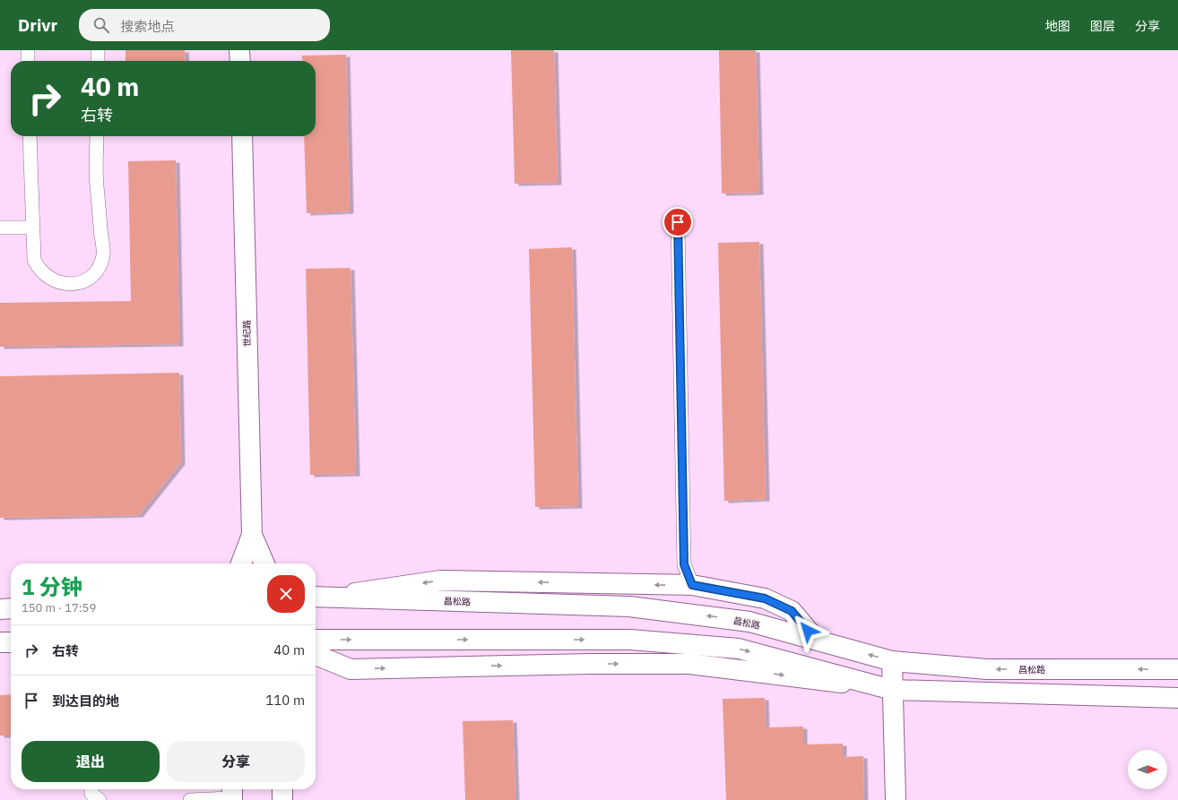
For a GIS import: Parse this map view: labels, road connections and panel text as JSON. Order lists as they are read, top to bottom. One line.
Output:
{"streets":{"main road":["世纪路","昌松路"]},"north":"right","page":{"header":"Drivr","search":"搜索地点","nav":["地图","图层","分享"],"turn":["40 m","右转"],"heading":["1 分钟","150 m · 17:59"],"list":[{"name":"右转","value":"40 m"},{"name":"到达目的地","value":"110 m"}],"buttons":["退出","分享"]}}
